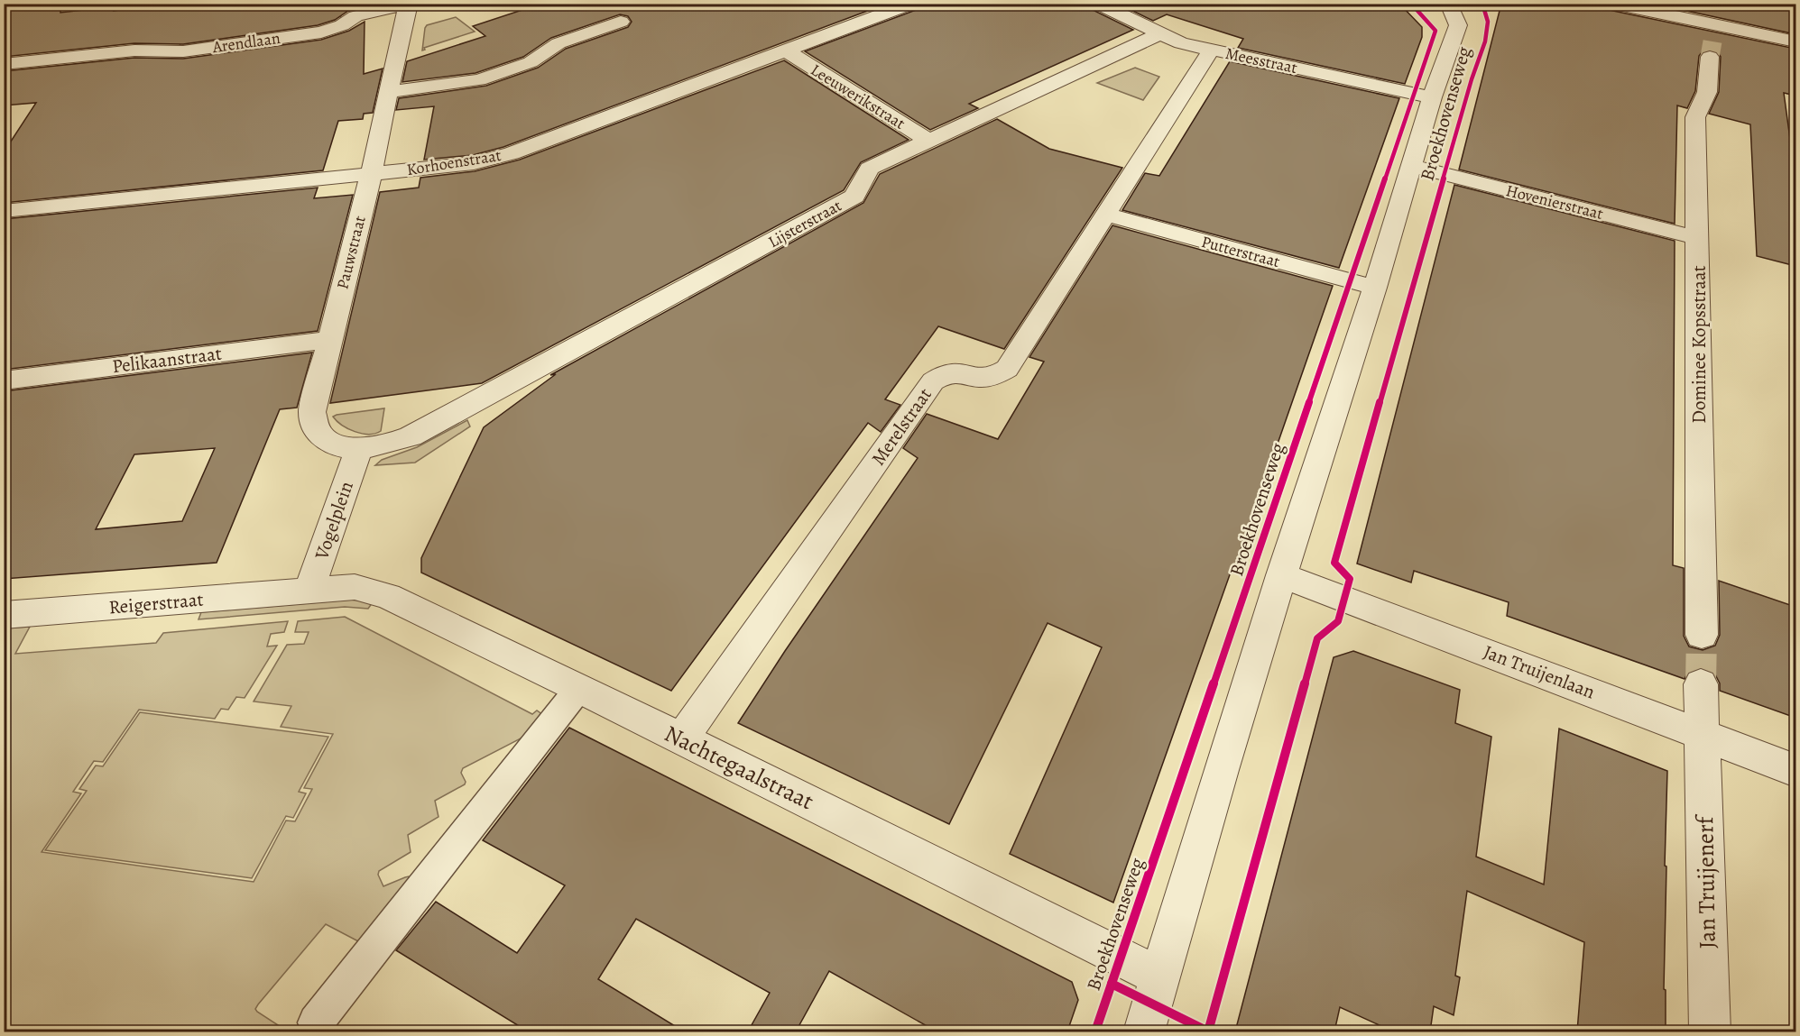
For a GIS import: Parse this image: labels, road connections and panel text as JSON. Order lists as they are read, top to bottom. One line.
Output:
{"streets":{"street":["Arendlaan","Meesstraat","Leeuwerikstraat","Broekhovenseweg","Korhoenstraat","Hovenierstraat","Lijsterstraat","Putterstraat","Pauwstraat","Dominee Kopsstraat","Pelikaanstraat","Merelstraat","Vogelplein","Reigerstraat","Jan Truijenlaan","Nachtegaalstraat","Jan Truijenerf"]},"crossings":[["Arendlaan","Pauwstraat"],["Meesstraat","Broekhovenseweg"],["Meesstraat","Lijsterstraat"],["Meesstraat","Merelstraat"],["Leeuwerikstraat","Korhoenstraat"],["Leeuwerikstraat","Lijsterstraat"],["Broekhovenseweg","Hovenierstraat"],["Broekhovenseweg","Putterstraat"],["Broekhovenseweg","Jan Truijenlaan"],["Broekhovenseweg","Nachtegaalstraat"],["Korhoenstraat","Pauwstraat"],["Hovenierstraat","Dominee Kopsstraat"],["Lijsterstraat","Pauwstraat"],["Lijsterstraat","Vogelplein"],["Putterstraat","Merelstraat"],["Pauwstraat","Pelikaanstraat"],["Pauwstraat","Vogelplein"],["Merelstraat","Nachtegaalstraat"],["Vogelplein","Reigerstraat"],["Vogelplein","Nachtegaalstraat"],["Reigerstraat","Nachtegaalstraat"],["Jan Truijenlaan","Jan Truijenerf"]]}
